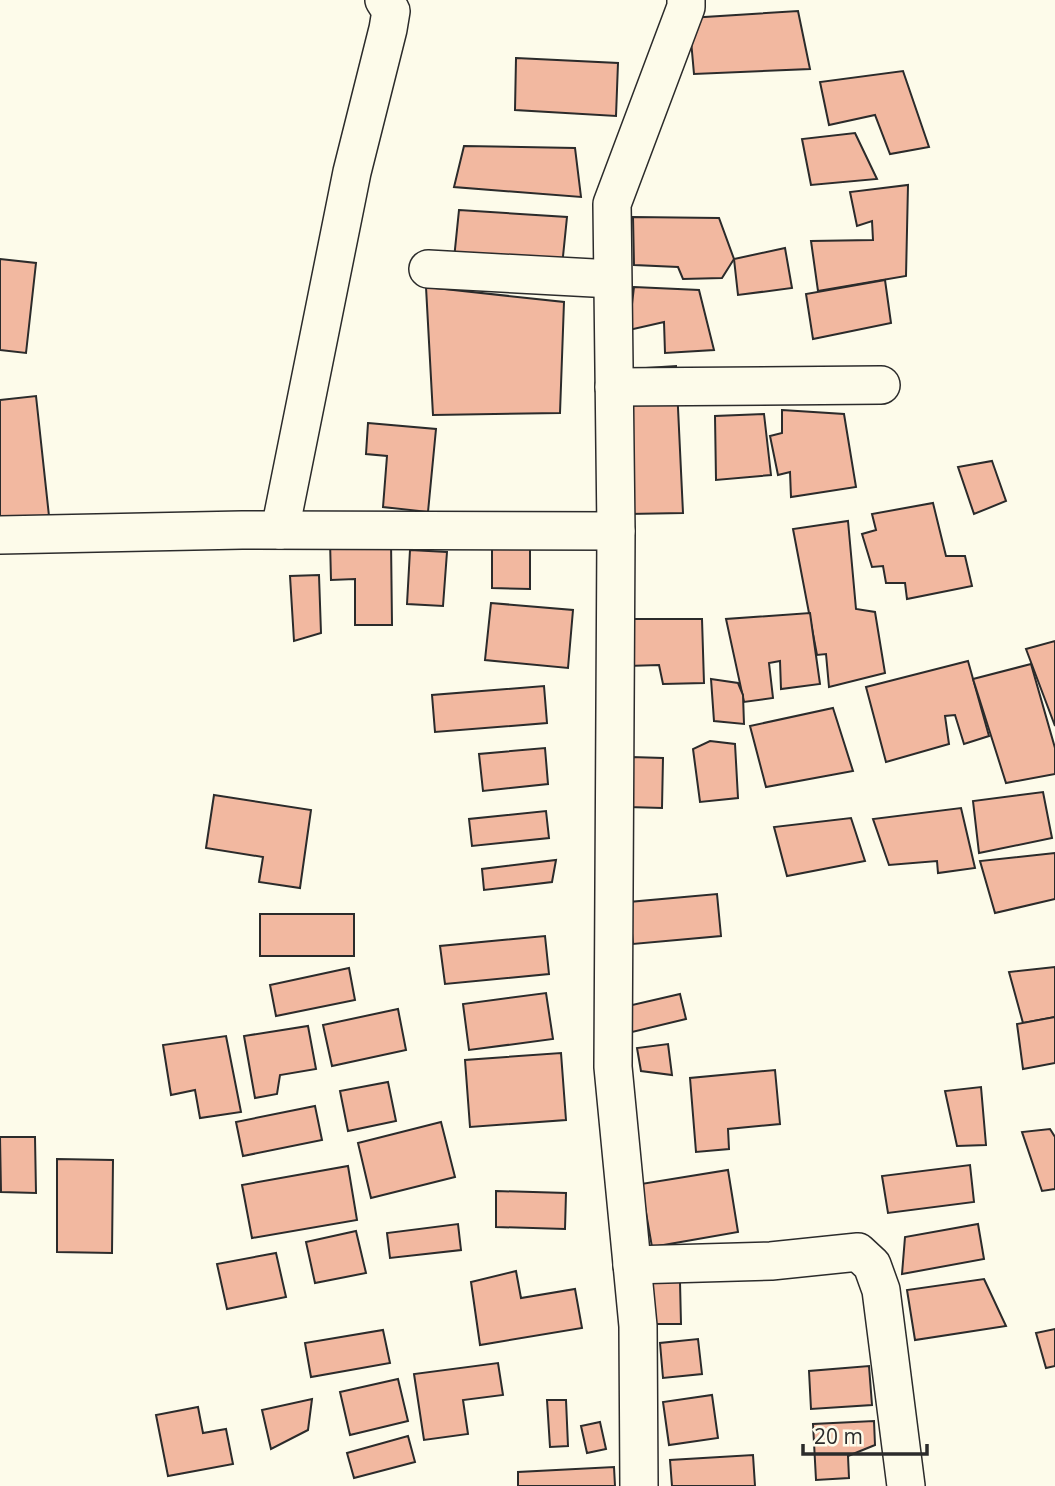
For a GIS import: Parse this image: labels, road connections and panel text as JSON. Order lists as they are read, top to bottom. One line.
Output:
{"scale_bar":"20 m"}
